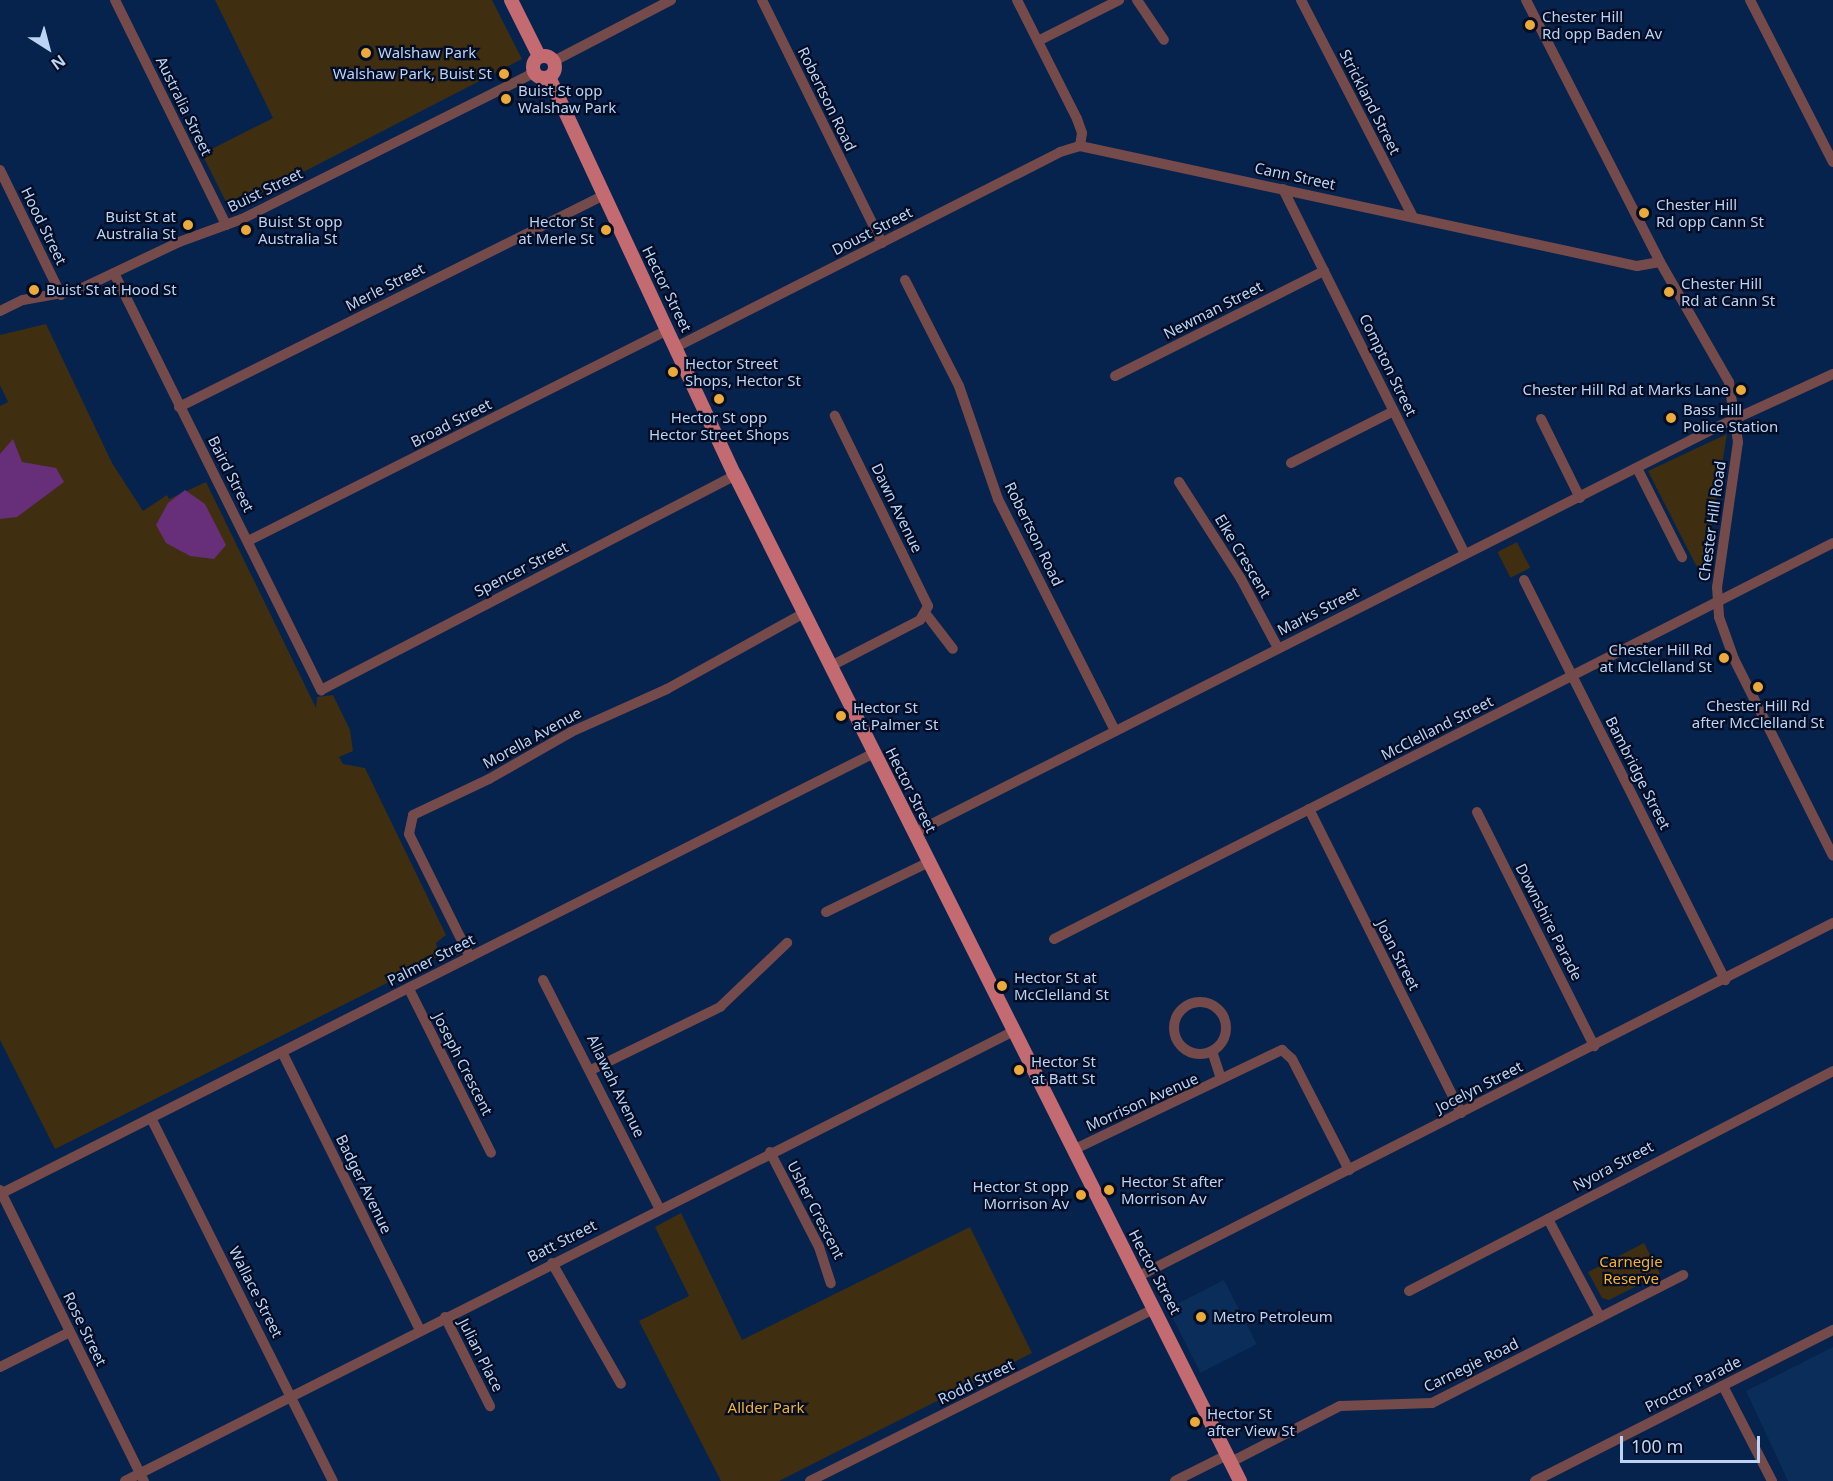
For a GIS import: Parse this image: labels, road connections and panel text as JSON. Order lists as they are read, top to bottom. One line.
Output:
{"streets":{"main road":["Hector Street"],"street":["Robertson Road","Strickland Street","Australia Street","Cann Street","Buist Street","Hood Street","Doust Street","Merle Street","Newman Street","Compton Street","Broad Street","Baird Street","Dawn Avenue","Chester Hill Road","Elke Crescent","Spencer Street","Marks Street","McClelland Street","Morella Avenue","Bambridge Street","Downshire Parade","Joan Street","Palmer Street","Joseph Crescent","Allawah Avenue","Jocelyn Street","Morrison Avenue","Nyora Street","Badger Avenue","Usher Crescent","Batt Street","Wallace Street","Rose Street","Julian Place","Carnegie Road","Rodd Street","Proctor Parade"]},"crossings":[["Robertson Road","Doust Street"],["Robertson Road","Marks Street"],["Strickland Street","Cann Street"],["Australia Street","Buist Street"],["Cann Street","Doust Street"],["Cann Street","Compton Street"],["Cann Street","Chester Hill Road"],["Buist Street","Hood Street"],["Buist Street","Baird Street"],["Doust Street","Hector Street"],["Merle Street","Hector Street"],["Merle Street","Baird Street"],["Hector Street","Broad Street"],["Hector Street","Spencer Street"],["Hector Street","Marks Street"],["Hector Street","Morella Avenue"],["Hector Street","Palmer Street"],["Hector Street","Jocelyn Street"],["Hector Street","Morrison Avenue"],["Hector Street","Batt Street"],["Hector Street","Carnegie Road"],["Hector Street","Rodd Street"],["Newman Street","Compton Street"],["Compton Street","Marks Street"],["Broad Street","Baird Street"],["Baird Street","Spencer Street"],["Chester Hill Road","Marks Street"],["Chester Hill Road","McClelland Street"],["Elke Crescent","Marks Street"],["McClelland Street","Bambridge Street"],["McClelland Street","Joan Street"],["Morella Avenue","Palmer Street"],["Bambridge Street","Jocelyn Street"],["Downshire Parade","Jocelyn Street"],["Joan Street","Jocelyn Street"],["Palmer Street","Joseph Crescent"],["Palmer Street","Badger Avenue"],["Palmer Street","Wallace Street"],["Palmer Street","Rose Street"],["Allawah Avenue","Batt Street"],["Jocelyn Street","Morrison Avenue"],["Badger Avenue","Batt Street"],["Usher Crescent","Batt Street"],["Batt Street","Wallace Street"],["Batt Street","Rose Street"],["Batt Street","Julian Place"]],"parks":["Carnegie Reserve","Allder Park"],"places":["Chester Hill Rd opp Baden Av","Walshaw Park","Walshaw Park, Buist St","Buist St opp Walshaw Park","Chester Hill Rd opp Cann St","Buist St at Australia St","Buist St opp Australia St","Hector St at Merle St","Buist St at Hood St","Chester Hill Rd at Cann St","Hector Street Shops, Hector St","Chester Hill Rd at Marks Lane","Hector St opp Hector Street Shops","Bass Hill Police Station","Chester Hill Rd at McClelland St","Chester Hill Rd after McClelland St","Hector St at Palmer St","Hector St at McClelland St","Hector St at Batt St","Hector St after Morrison Av","Hector St opp Morrison Av","Metro Petroleum","Hector St after View St"],"scale_bar":"100 m","north":"bottom right"}
